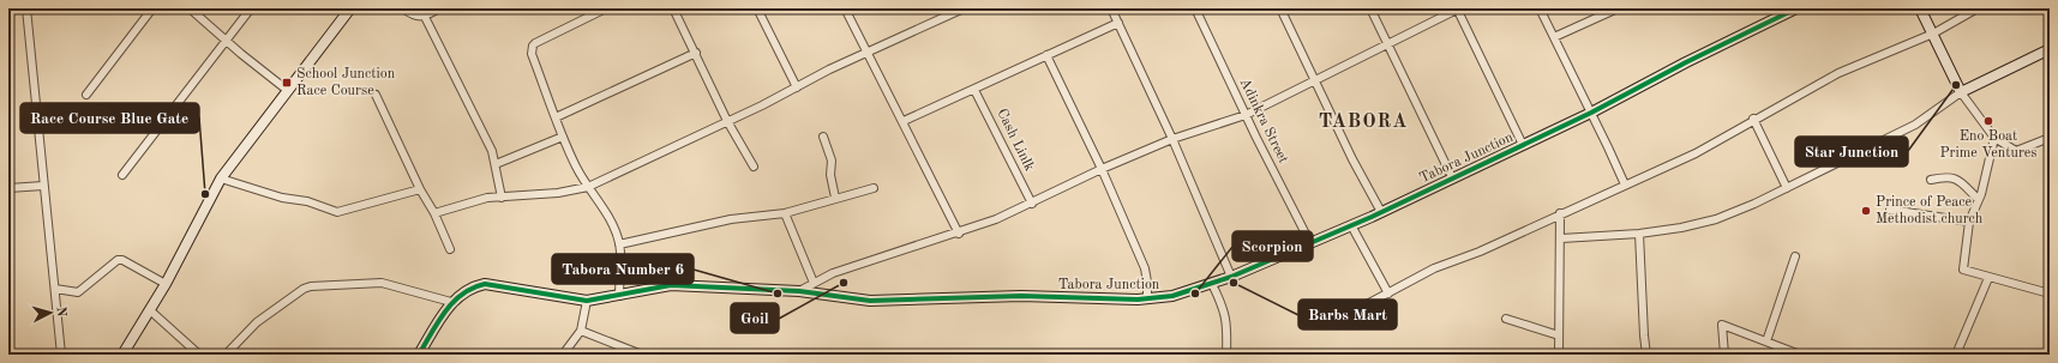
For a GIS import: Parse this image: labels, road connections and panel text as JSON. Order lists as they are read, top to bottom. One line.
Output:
{"streets":{"street":["Adinkra Street","Cash Linlk","Tabora Junction"]},"crossings":[["Adinkra Street","Tabora Junction"]],"districts":["TABORA"],"places":{"transit":["School Junction Race Course"],"other":["Star Junction","Eno Boat Prime Ventures","Race Course Blue Gate","Prince of Peace Methodist church","Goil","Barbs Mart","Tabora Number 6","Scorpion"]},"north":"right"}
